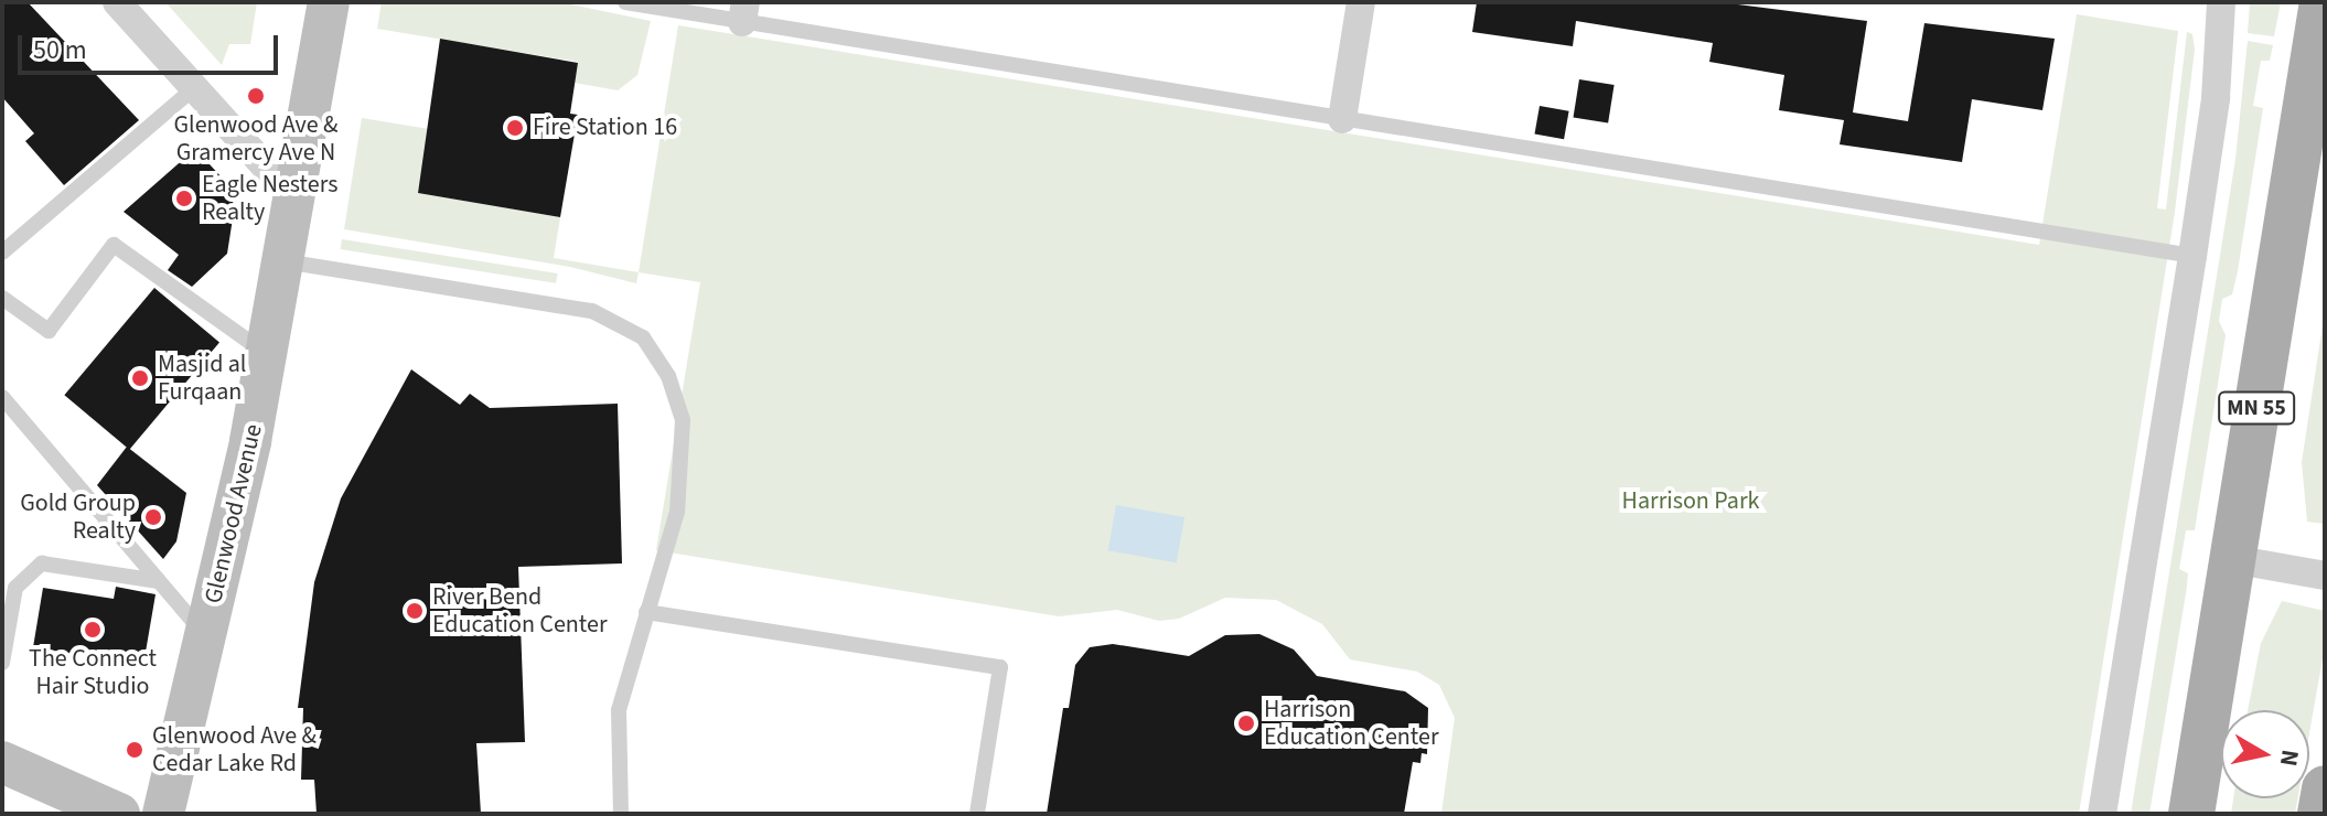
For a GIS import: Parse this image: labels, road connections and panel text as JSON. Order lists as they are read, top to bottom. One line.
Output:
{"streets":{"main road":["MN 55"],"street":["Glenwood Avenue"]},"parks":["Harrison Park"],"places":["Glenwood Ave & Gramercy Ave N","Fire Station 16","Eagle Nesters Realty","Masjid al Furqaan","Gold Group Realty","River Bend Education Center","The Connect Hair Studio","Harrison Education Center","Glenwood Ave & Cedar Lake Rd"],"scale_bar":"50 m","north":"right"}
